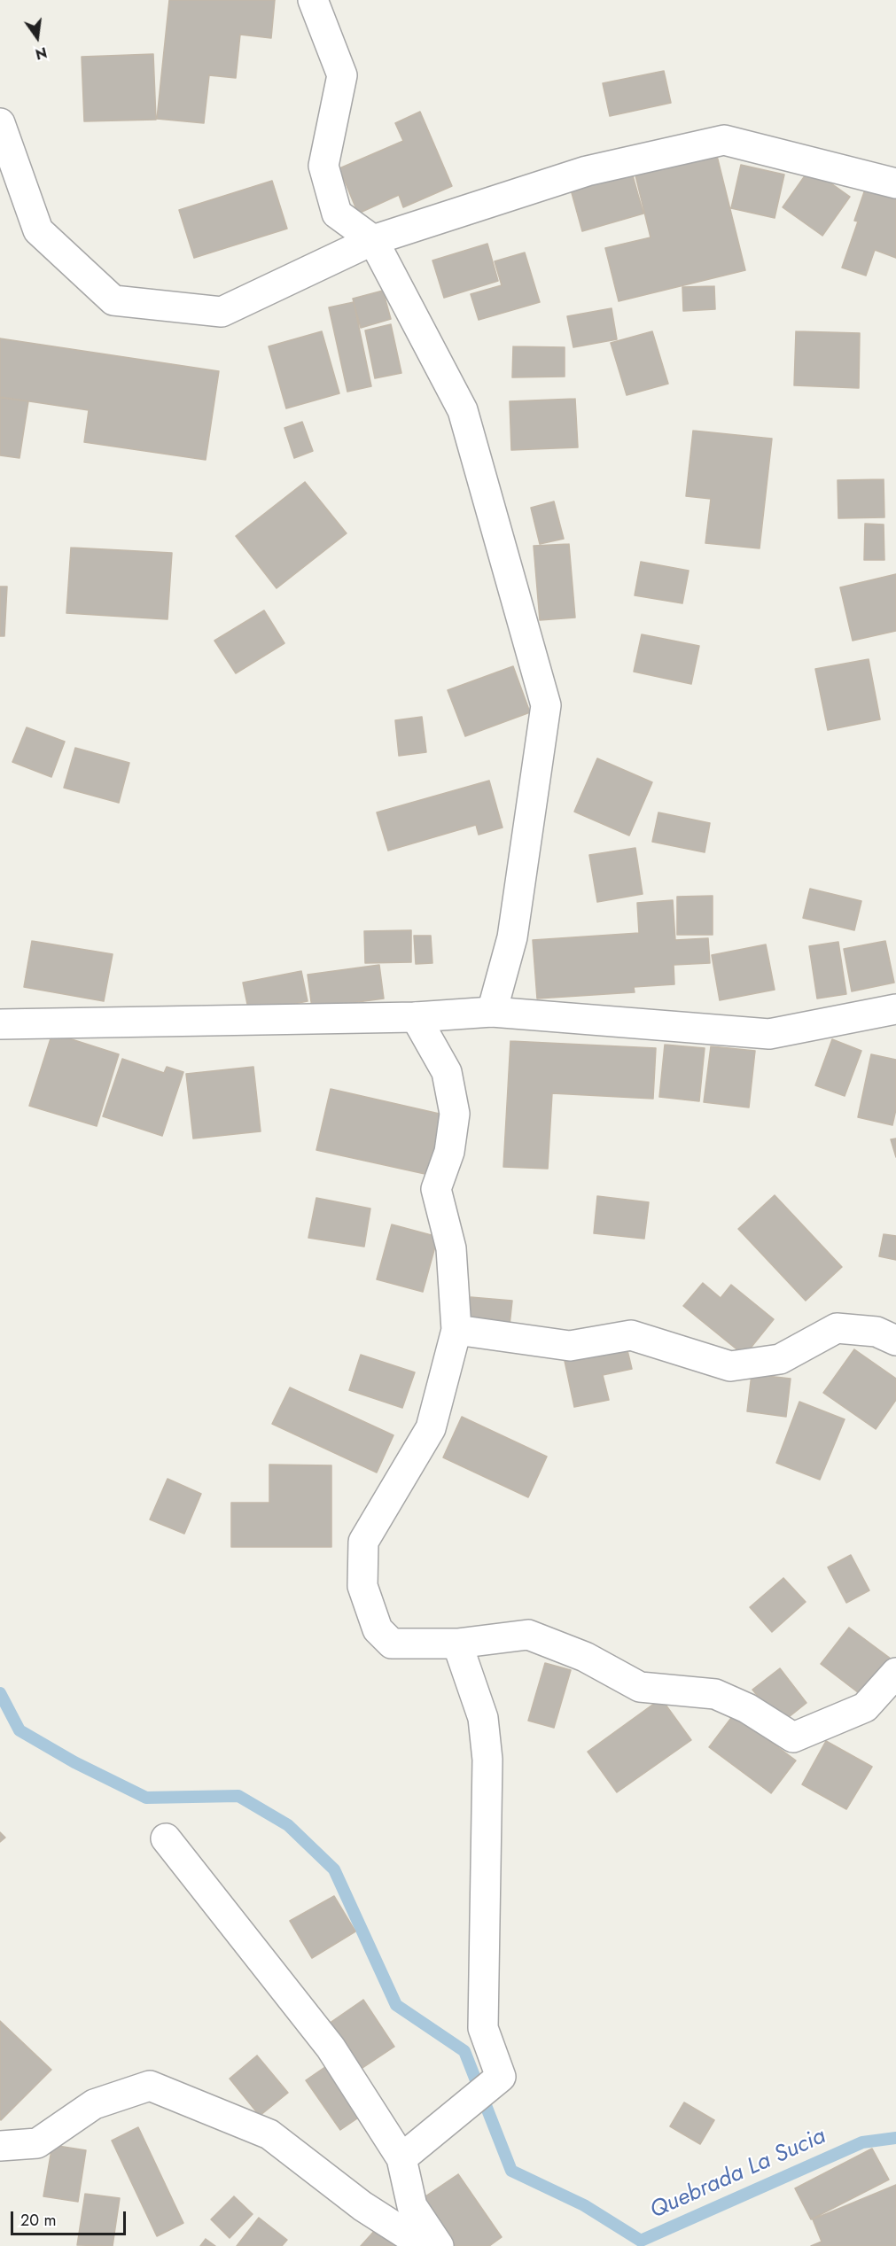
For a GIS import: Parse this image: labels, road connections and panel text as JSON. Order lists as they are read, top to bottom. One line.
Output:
{"water":["Quebrada La Sucia"],"scale_bar":"20 m","north":"bottom"}
